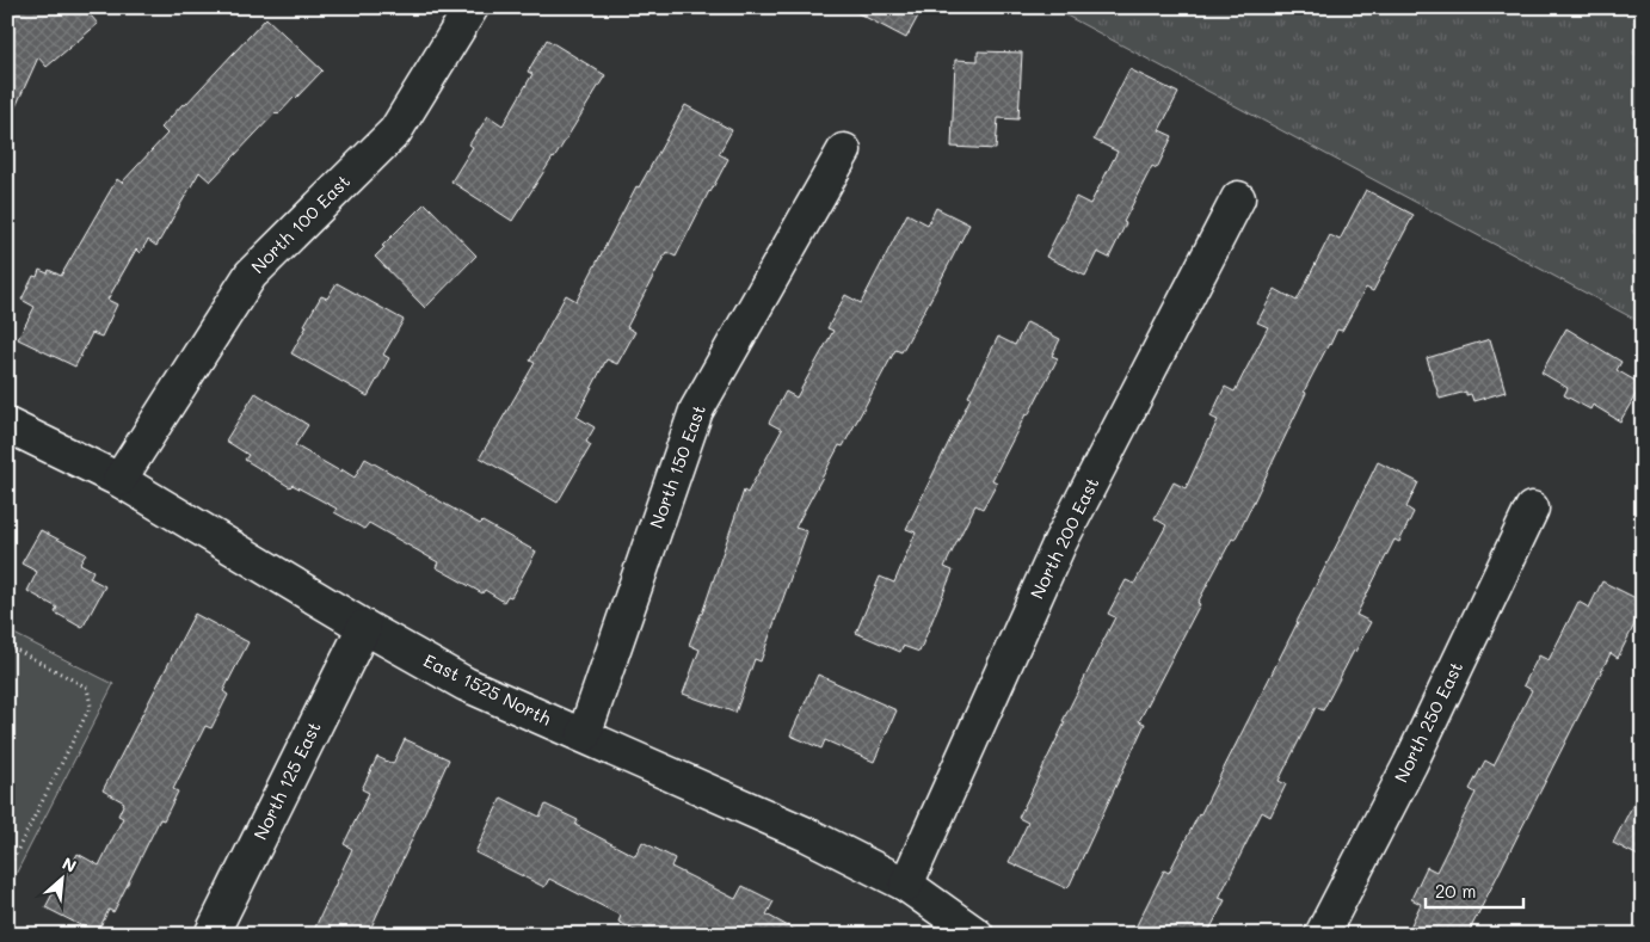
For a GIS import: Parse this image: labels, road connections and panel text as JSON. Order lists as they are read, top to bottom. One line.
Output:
{"streets":{"street":["North 100 East","North 150 East","North 200 East","East 1525 North","North 250 East","North 125 East"]},"crossings":[["North 100 East","East 1525 North"],["North 150 East","East 1525 North"],["North 200 East","East 1525 North"],["East 1525 North","North 125 East"]],"scale_bar":"20 m","north":"top right"}
